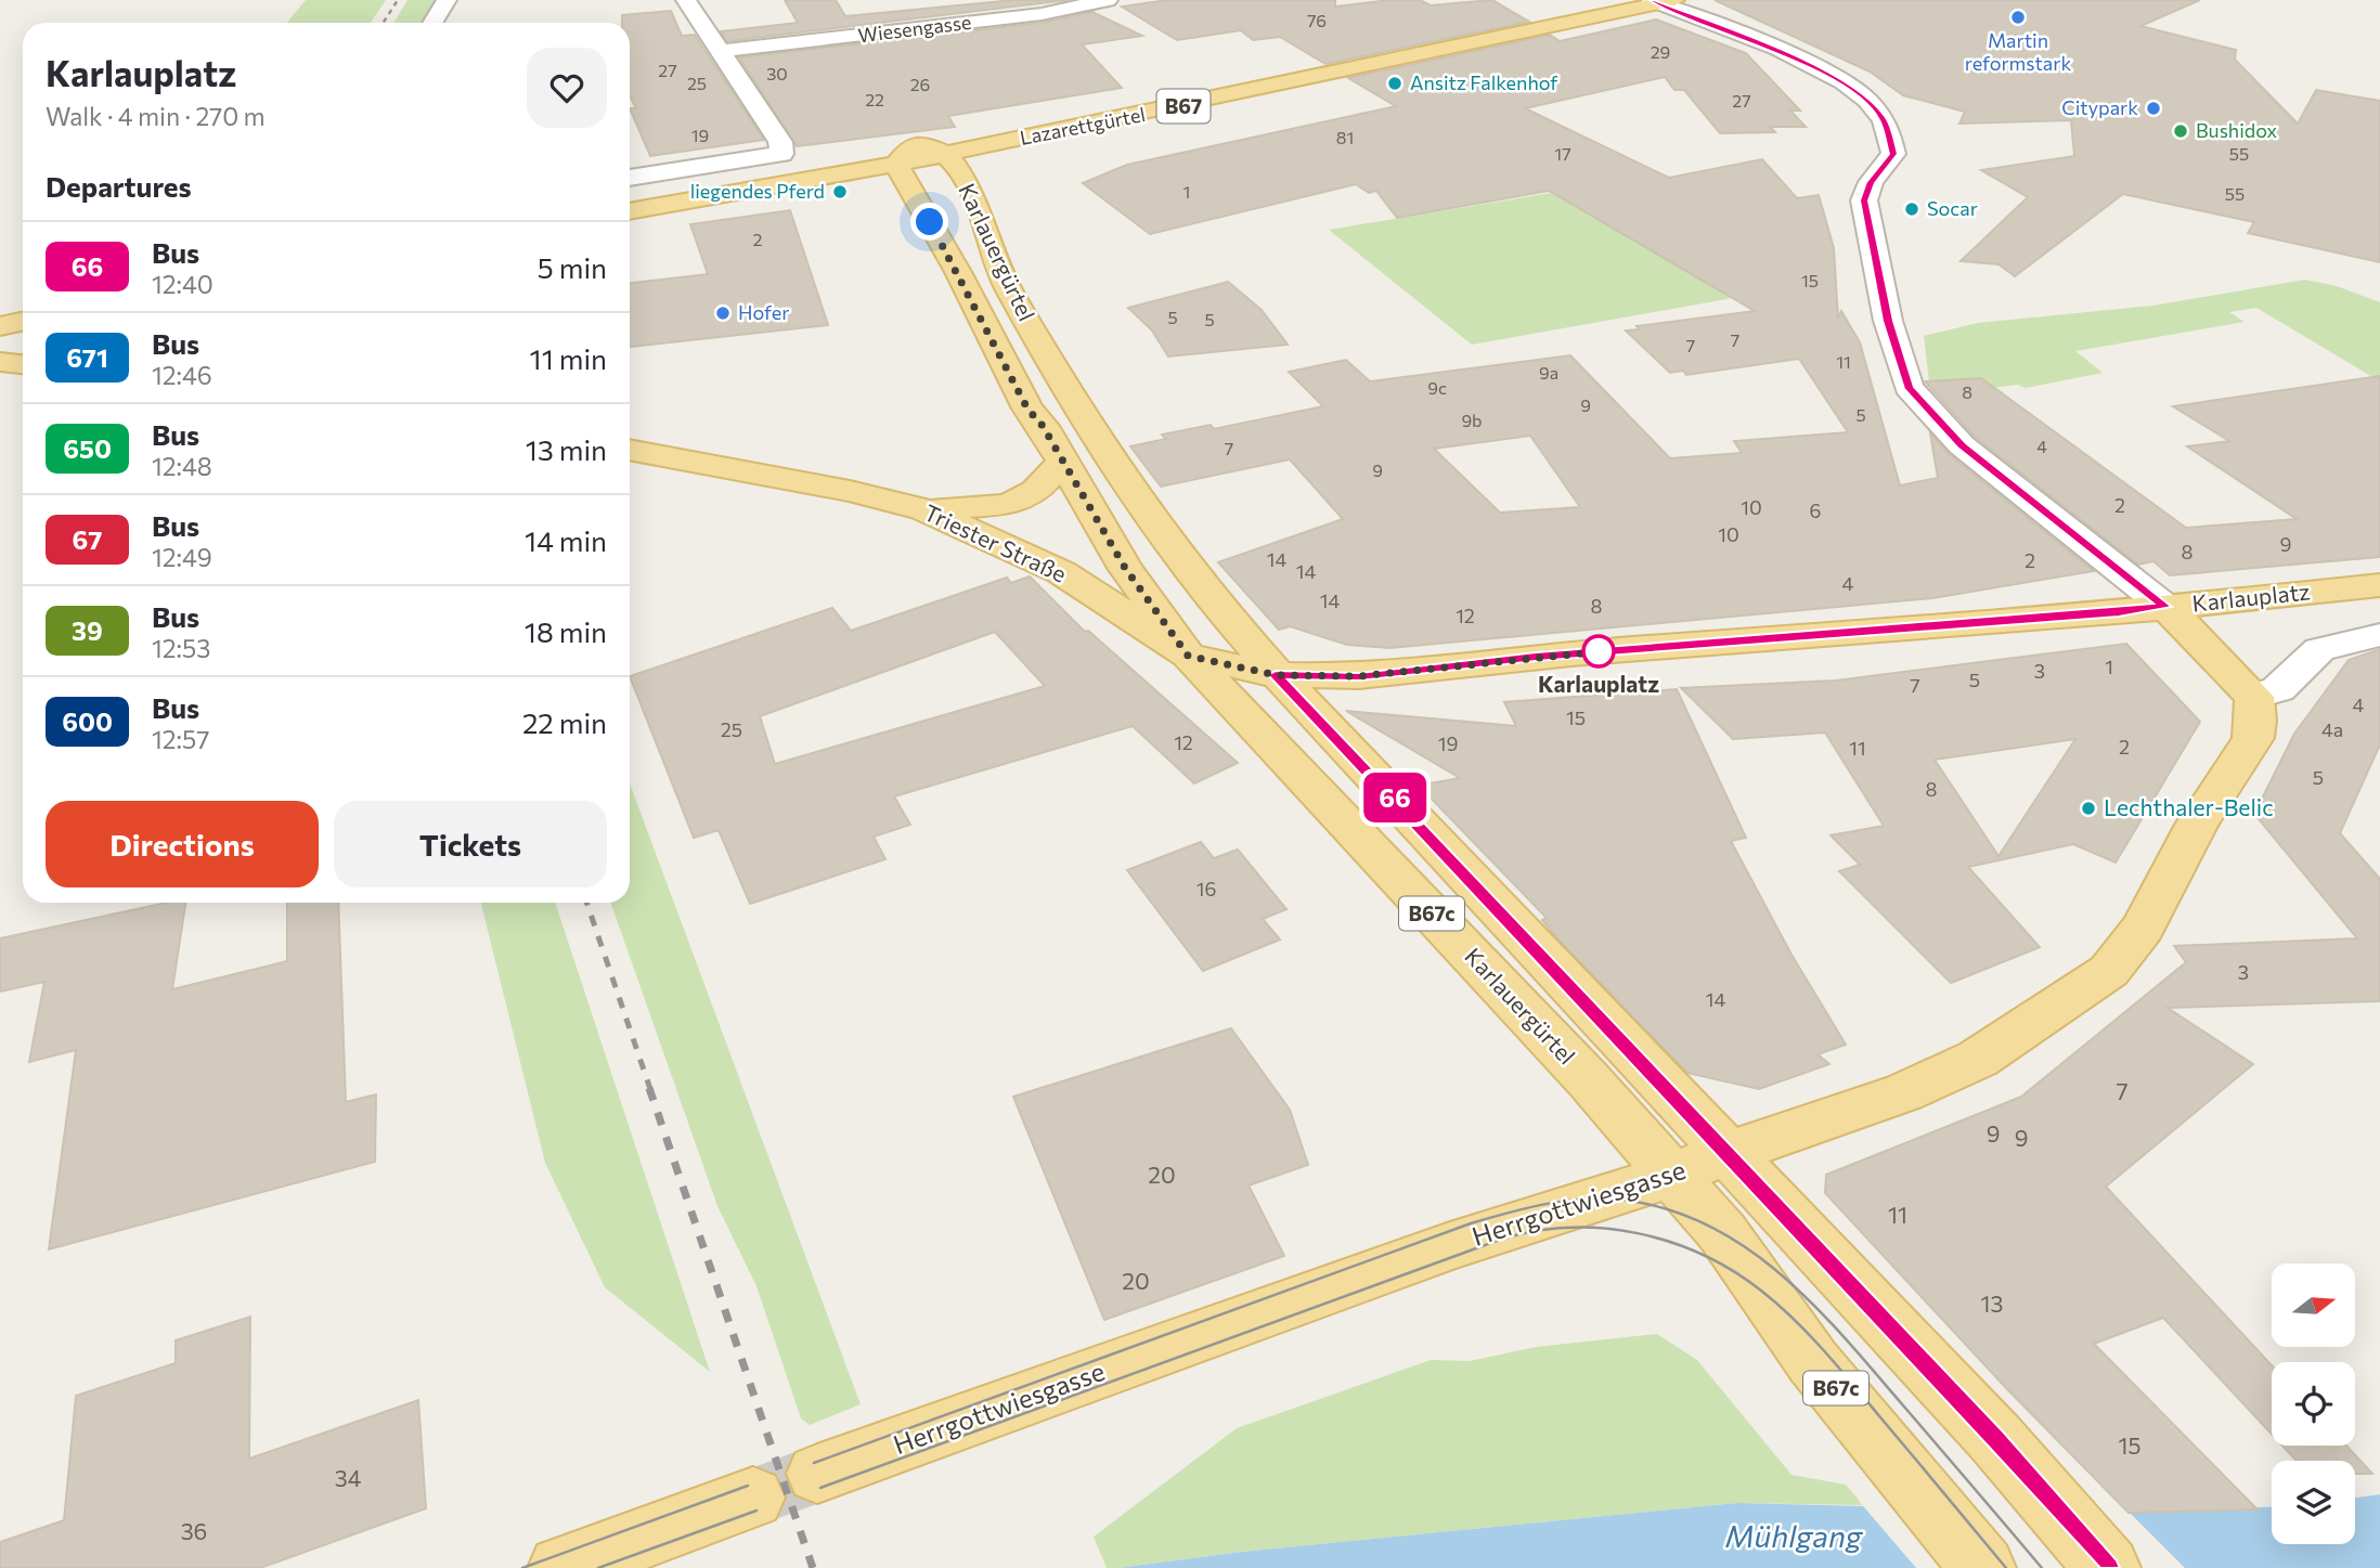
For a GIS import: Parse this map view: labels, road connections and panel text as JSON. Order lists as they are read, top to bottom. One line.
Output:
{"streets":{"main road":["B67","Lazarettgürtel","Karlauergürtel","Triester Straße","Karlauplatz","B67c","Herrgottwiesgasse"],"street":["Wiesengasse"]},"crossings":[["Lazarettgürtel","Karlauergürtel"],["Karlauergürtel","Triester Straße"],["Karlauergürtel","Herrgottwiesgasse"],["Triester Straße","Karlauplatz"],["Karlauplatz","Herrgottwiesgasse"]],"water":["Mühlgang"],"places":["Martin reformstark","Ansitz Falkenhof","Citypark","Bushidox","liegendes Pferd","Socar","Hofer","Karlauplatz","Lechthaler-Belic"],"lines":["bus line 66"],"house_numbers":["76","29","27","30","25","26","22","27","19","81","17","55","1","55","2","15","5","5","7","7","11","9a","9c","8","9","5","9b","4","7","9","2","10","6","10","9","8","14","2","14","4","14","8","12","1","3","5","7","4","15","25","4a","12","19","2","11","5","8","16","3","14","7","9","9","20","11","20","13","15","34","36"],"north":"right","page":{"on_map":"66","heading":[["Karlauplatz","Walk · 4 min · 270 m"],"Departures"],"list":[{"mark":"66","name":"Bus","note":"12:40","value":"5 min"},{"mark":"671","name":"Bus","note":"12:46","value":"11 min"},{"mark":"650","name":"Bus","note":"12:48","value":"13 min"},{"mark":"67","name":"Bus","note":"12:49","value":"14 min"},{"mark":"39","name":"Bus","note":"12:53","value":"18 min"},{"mark":"600","name":"Bus","note":"12:57","value":"22 min"}],"buttons":["Directions","Tickets"]}}
